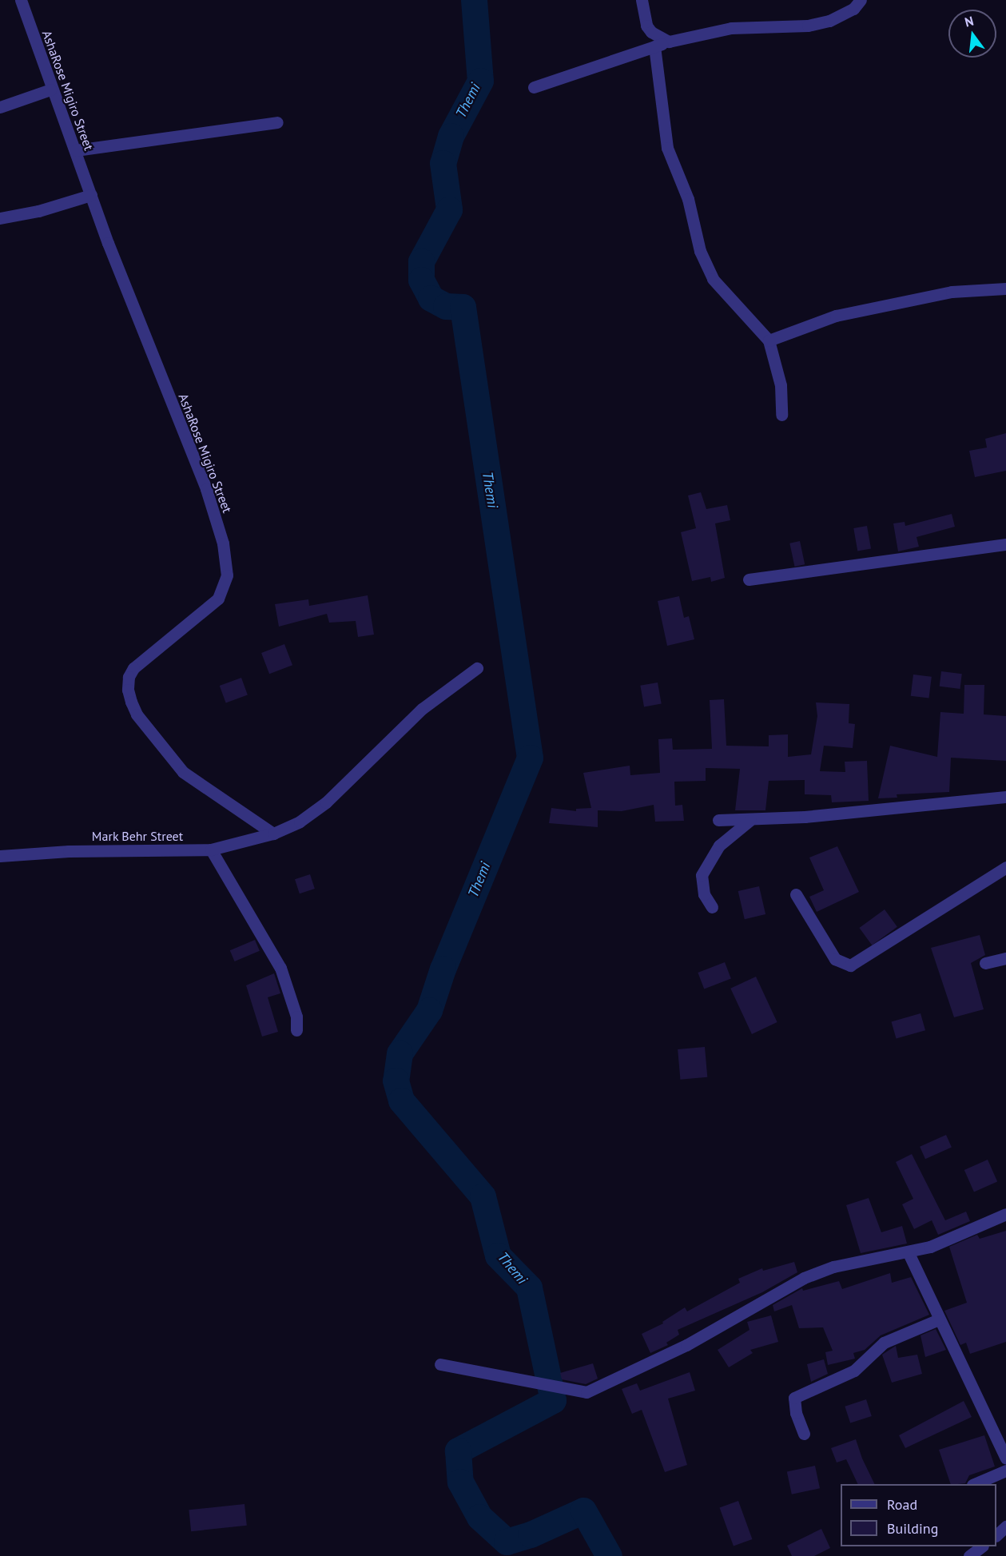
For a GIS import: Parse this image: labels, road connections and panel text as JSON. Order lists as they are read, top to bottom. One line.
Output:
{"streets":{"street":["AshaRose Migiro Street","Mark Behr Street"]},"crossings":[["AshaRose Migiro Street","Mark Behr Street"]],"water":["Themi"],"legend":["Road","Building"],"north":"top"}
